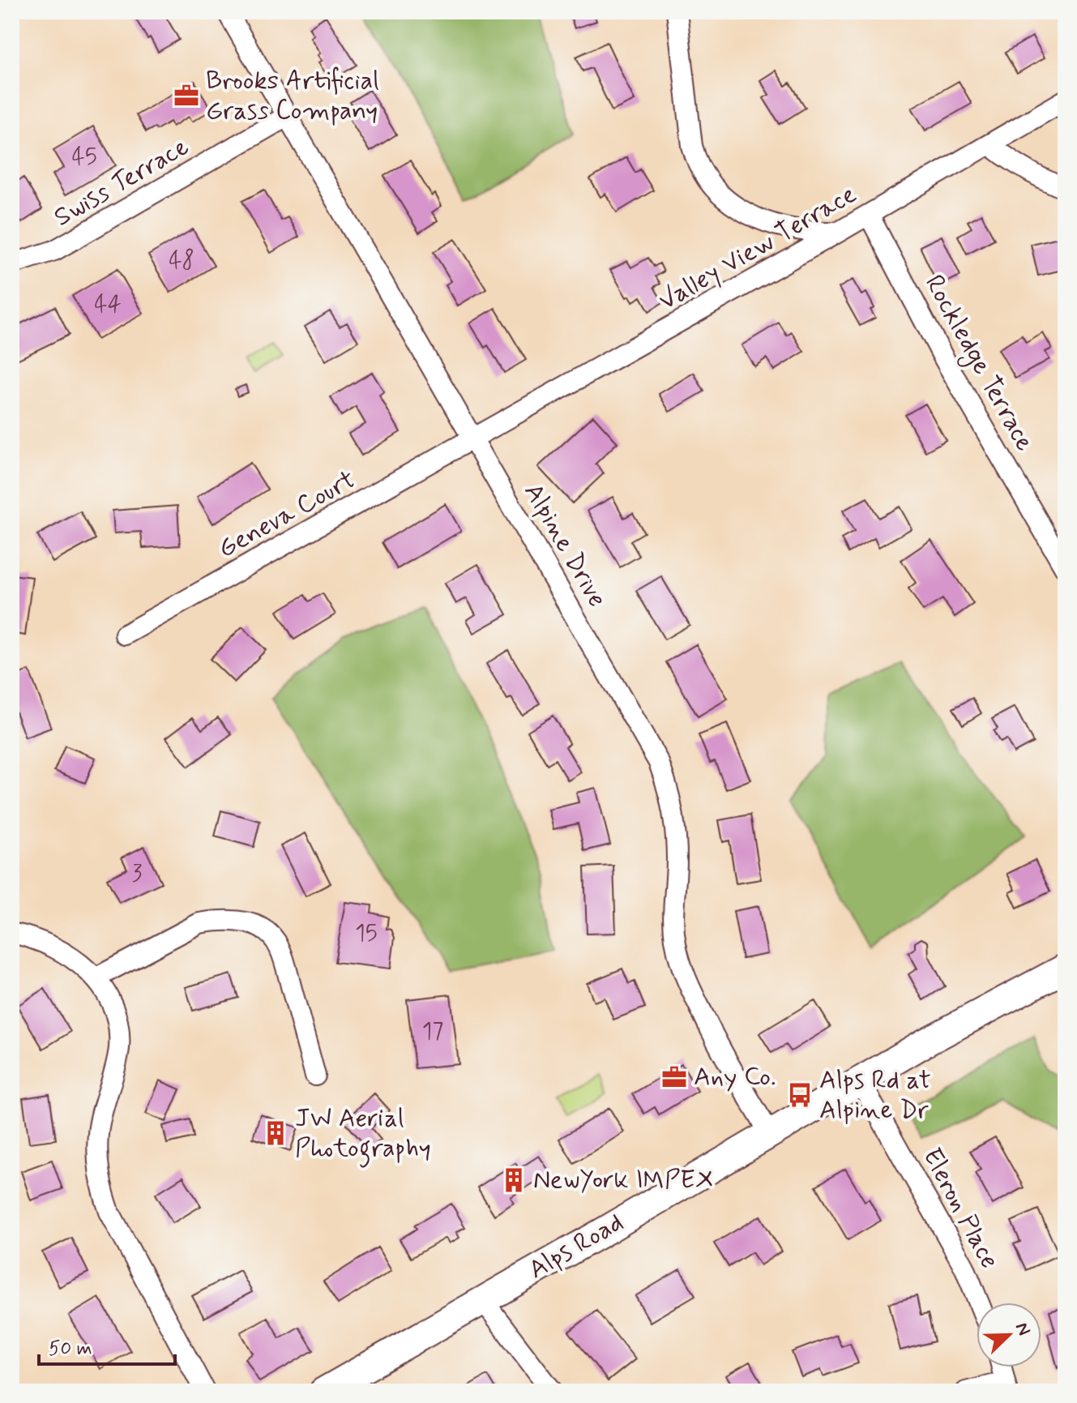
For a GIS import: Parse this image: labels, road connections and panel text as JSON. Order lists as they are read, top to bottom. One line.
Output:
{"streets":{"main road":["Alps Road"],"street":["Swiss Terrace","Valley View Terrace","Rockledge Terrace","Geneva Court","Alpine Drive","Eleron Place"]},"crossings":[["Swiss Terrace","Alpine Drive"],["Valley View Terrace","Rockledge Terrace"],["Valley View Terrace","Geneva Court"],["Valley View Terrace","Alpine Drive"],["Geneva Court","Alpine Drive"],["Alpine Drive","Alps Road"],["Eleron Place","Alps Road"]],"places":{"office":["Brooks Artificial Grass Company","Any Co."],"bus stop":["Alps Rd at Alpine Dr"],"building":["JW Aerial Photography","NewYork IMPEX"]},"house_numbers":["45","48","44","3","15","17"],"scale_bar":"50 m","north":"top right"}
